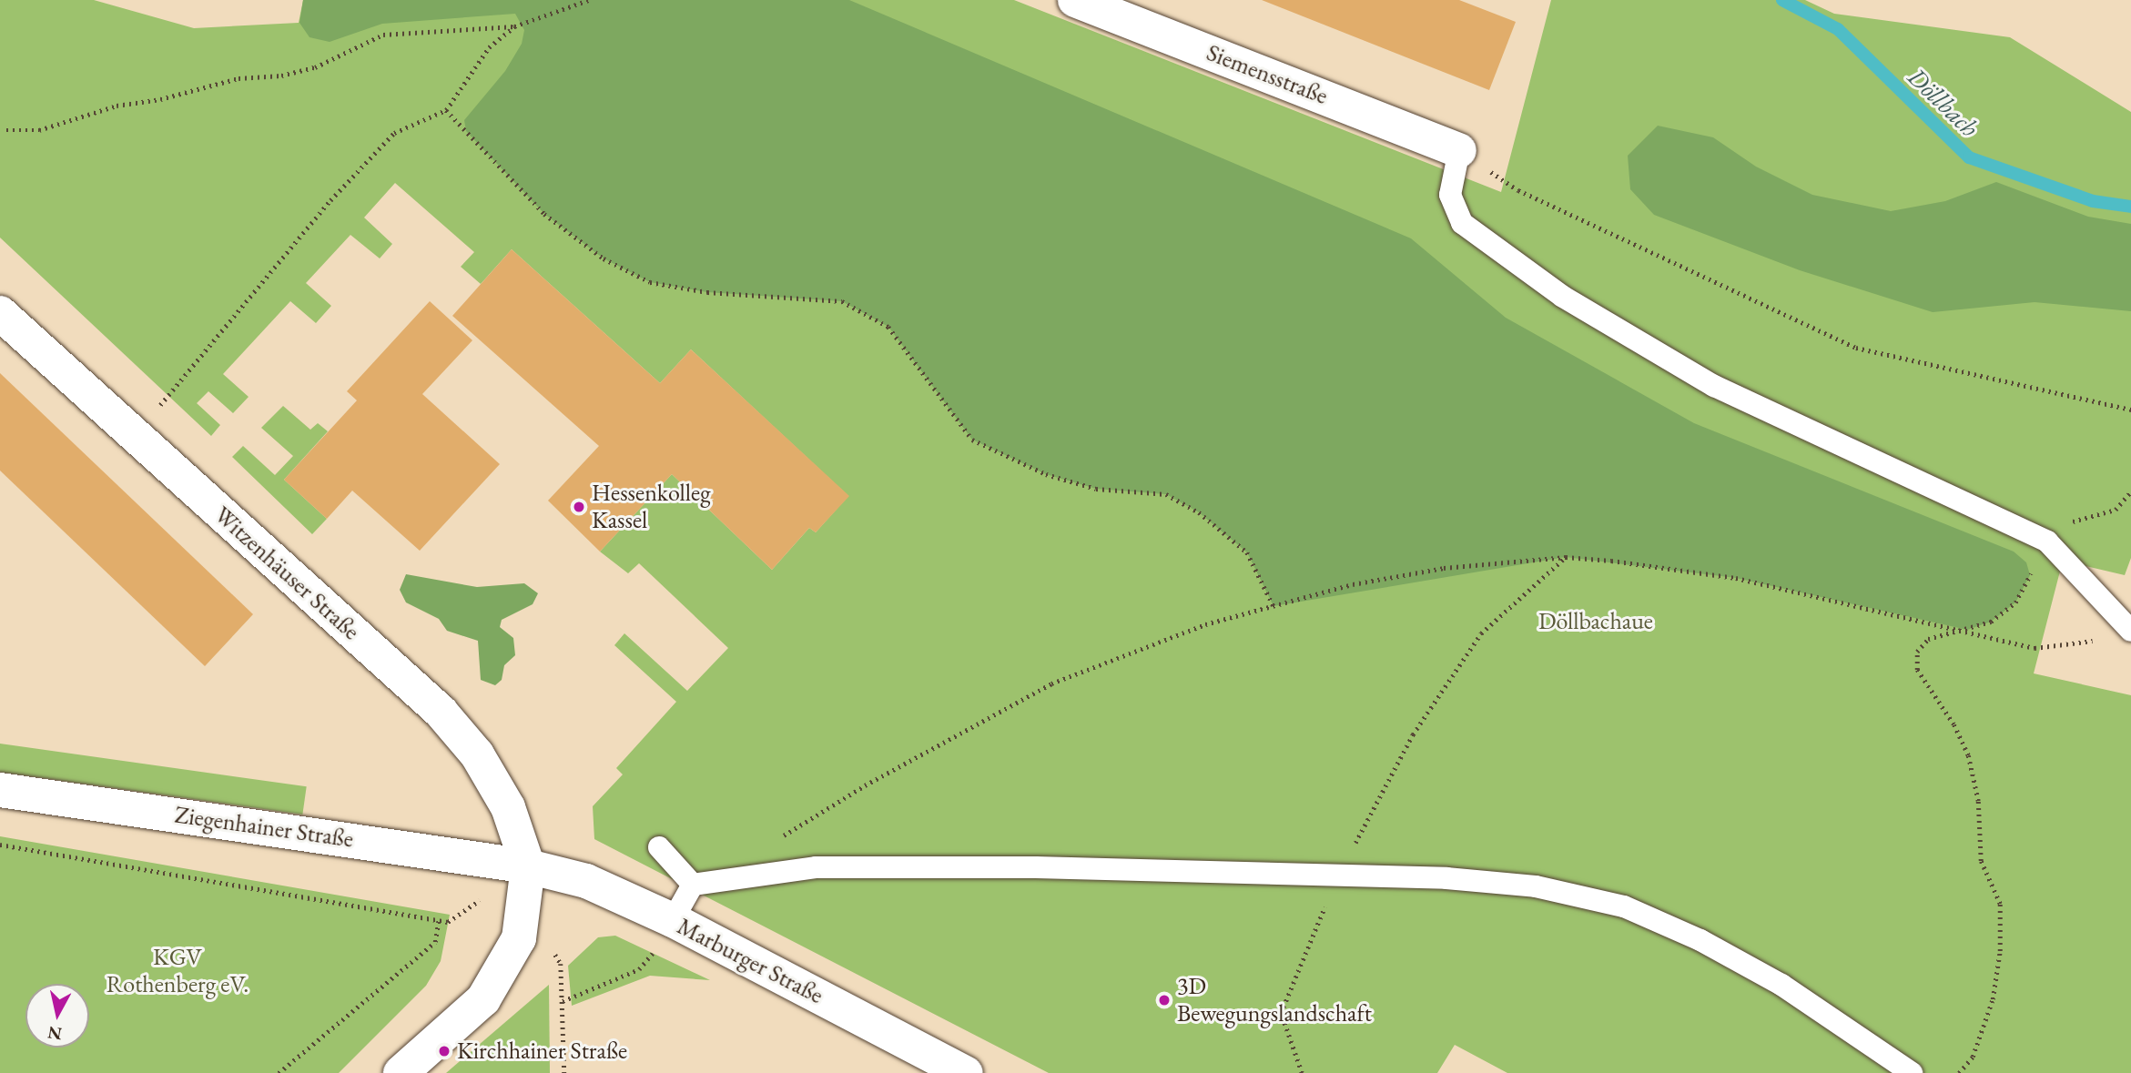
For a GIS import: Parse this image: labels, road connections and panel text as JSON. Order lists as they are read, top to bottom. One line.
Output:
{"streets":{"street":["Siemensstraße","Witzenhäuser Straße","Ziegenhainer Straße","Marburger Straße"]},"crossings":[["Witzenhäuser Straße","Ziegenhainer Straße"],["Witzenhäuser Straße","Marburger Straße"],["Ziegenhainer Straße","Marburger Straße"]],"water":["Döllbach"],"parks":["Döllbachaue","KGV Rothenberg eV."],"places":["Hessenkolleg Kassel","3D Bewegungslandschaft","Kirchhainer Straße"],"north":"bottom"}
